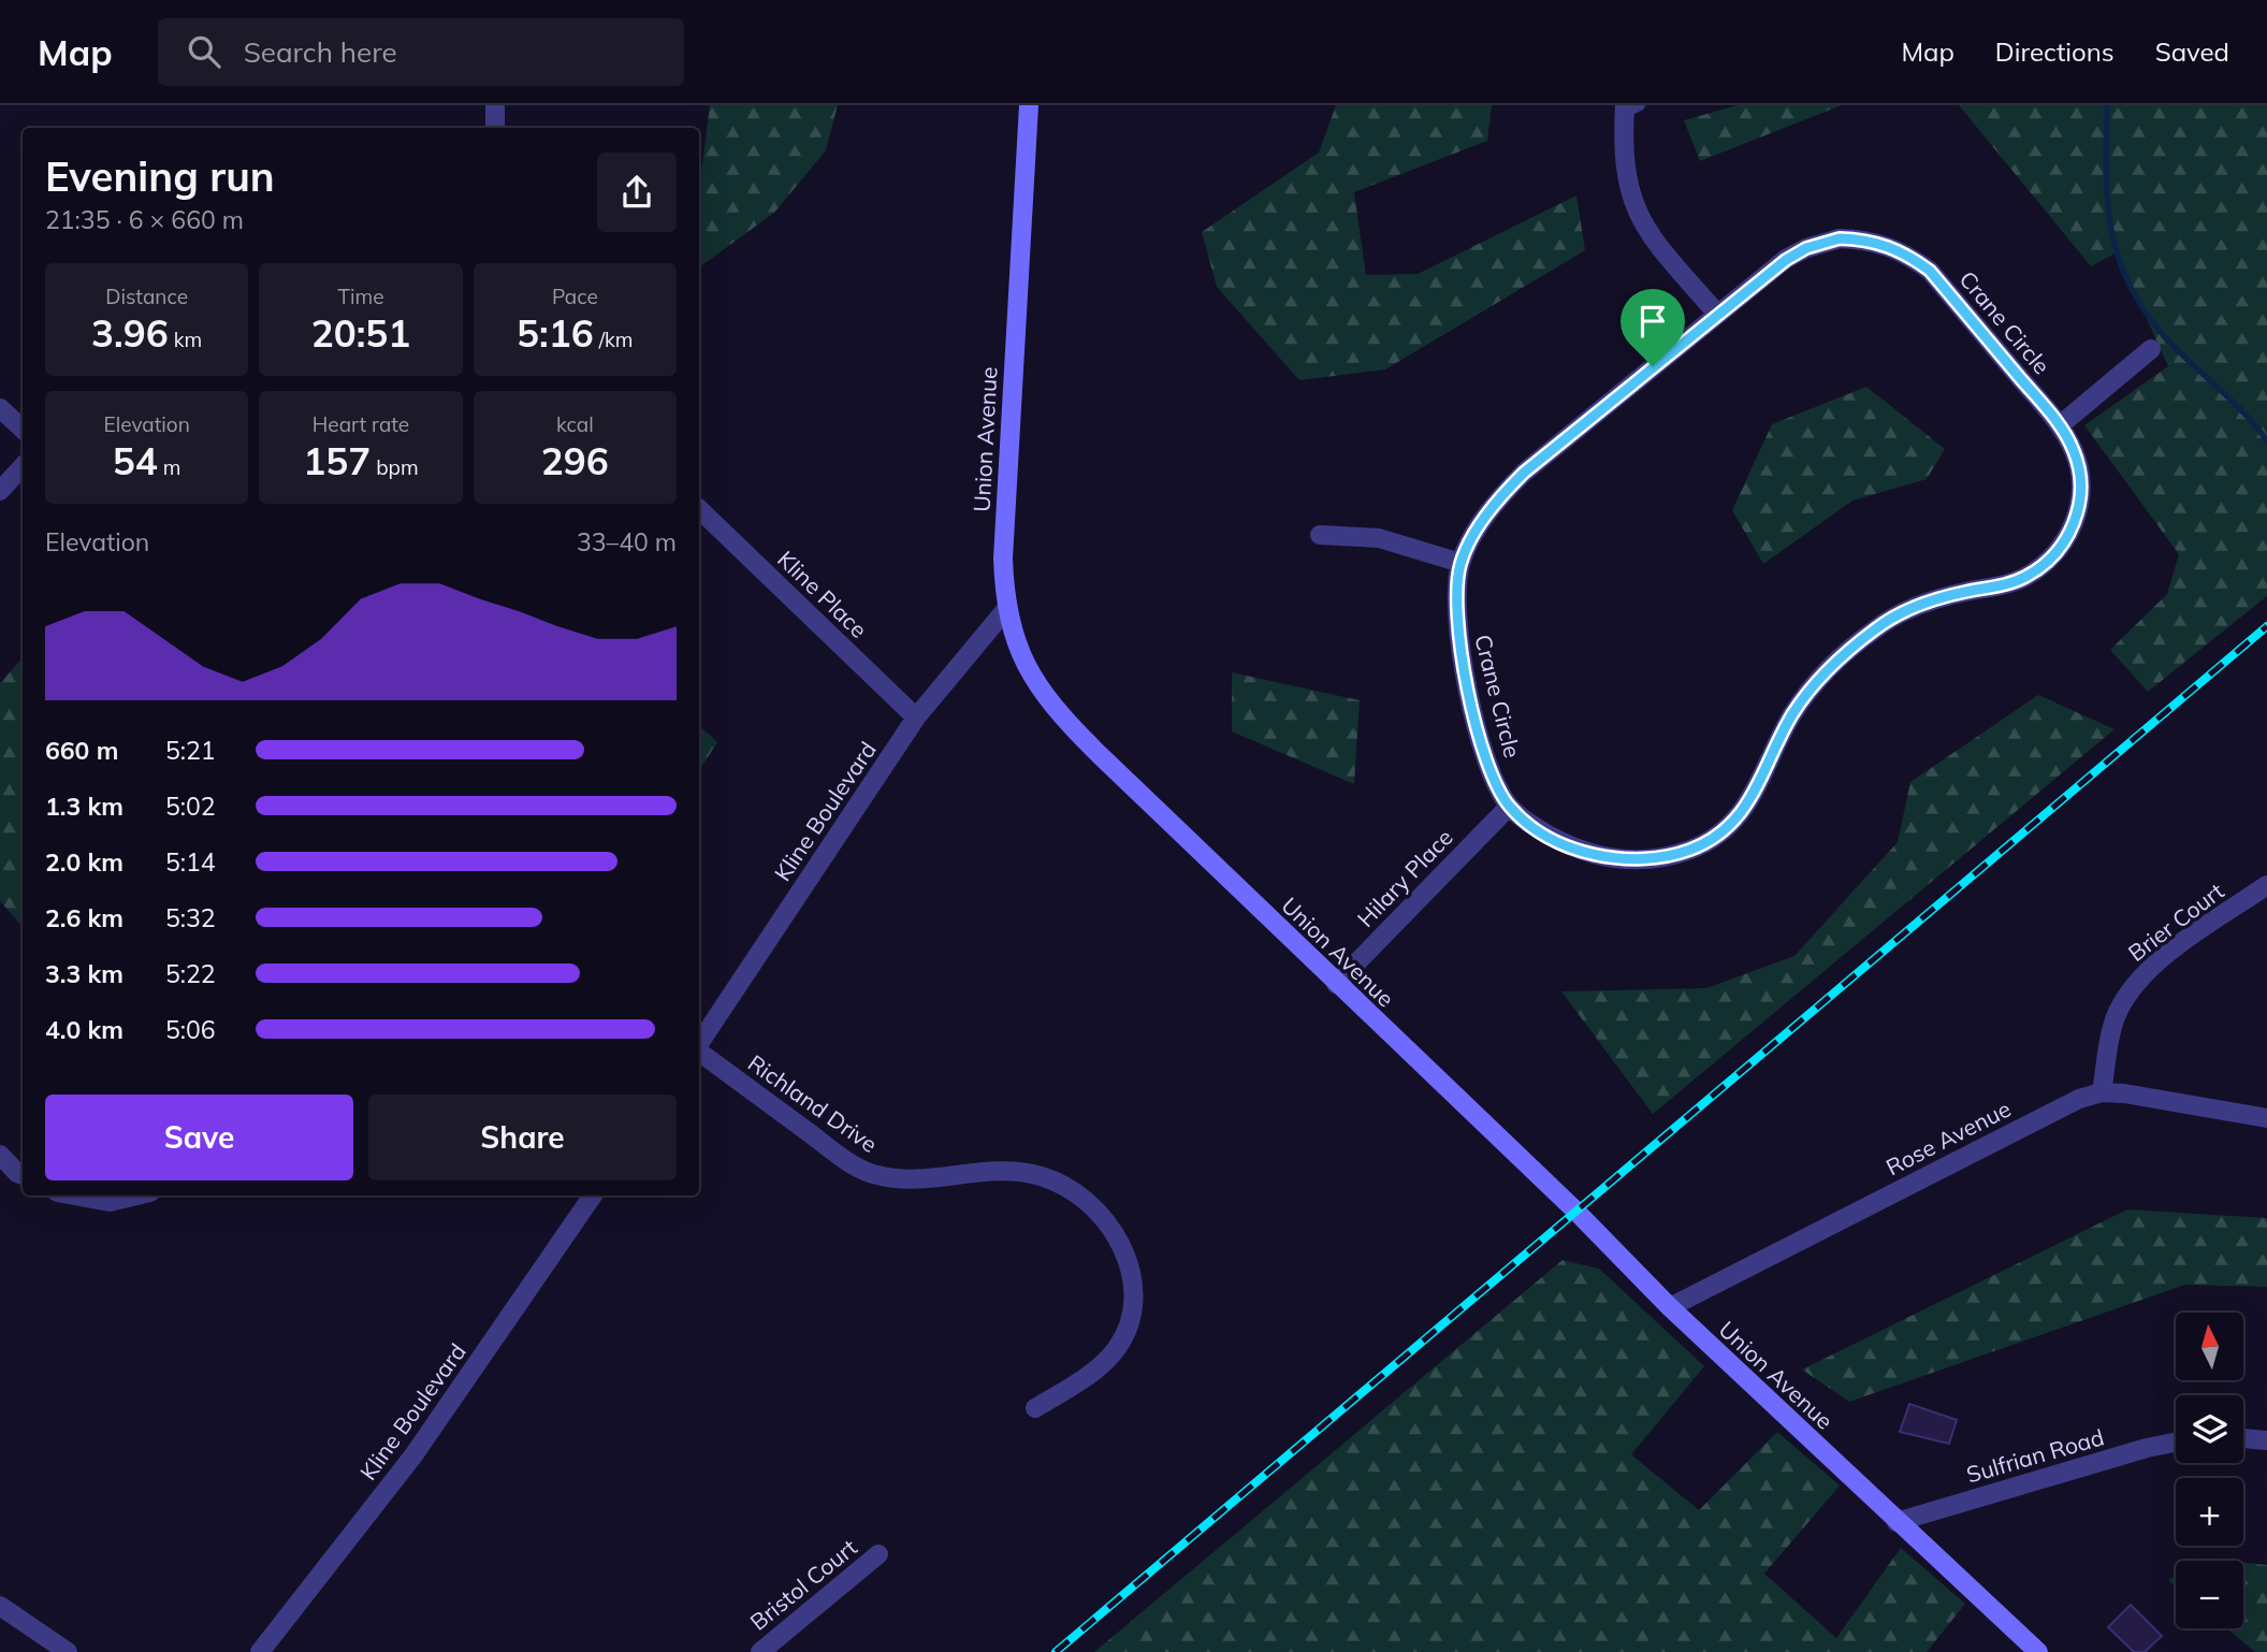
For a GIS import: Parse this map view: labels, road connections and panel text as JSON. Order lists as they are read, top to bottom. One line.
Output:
{"streets":{"main road":["Union Avenue"],"street":["Crane Circle","Kline Place","Kline Boulevard","Hilary Place","Brier Court","Richland Drive","Rose Avenue","Sulfrian Road","Bristol Court"]},"crossings":[["Crane Circle","Hilary Place"],["Union Avenue","Kline Boulevard"],["Union Avenue","Hilary Place"],["Union Avenue","Rose Avenue"],["Union Avenue","Sulfrian Road"],["Kline Place","Kline Boulevard"],["Brier Court","Rose Avenue"]],"north":"top","page":{"header":"Map","search":"Search here","nav":["Map","Directions","Saved"],"heading":["Evening run","21:35 · 6 × 660 m"],"stats":[["Distance","3.96 km"],["Time","20:51"],["Pace","5:16 /km"],["Elevation","54 m"],["Heart rate","157 bpm"],["kcal","296"]],"chart":["Elevation","33–40 m"],"list":[{"name":"660 m","note":"5:21"},{"name":"1.3 km","note":"5:02"},{"name":"2.0 km","note":"5:14"},{"name":"2.6 km","note":"5:32"},{"name":"3.3 km","note":"5:22"},{"name":"4.0 km","note":"5:06"}],"buttons":["Save","Share"],"map_buttons":["+","−"]}}
